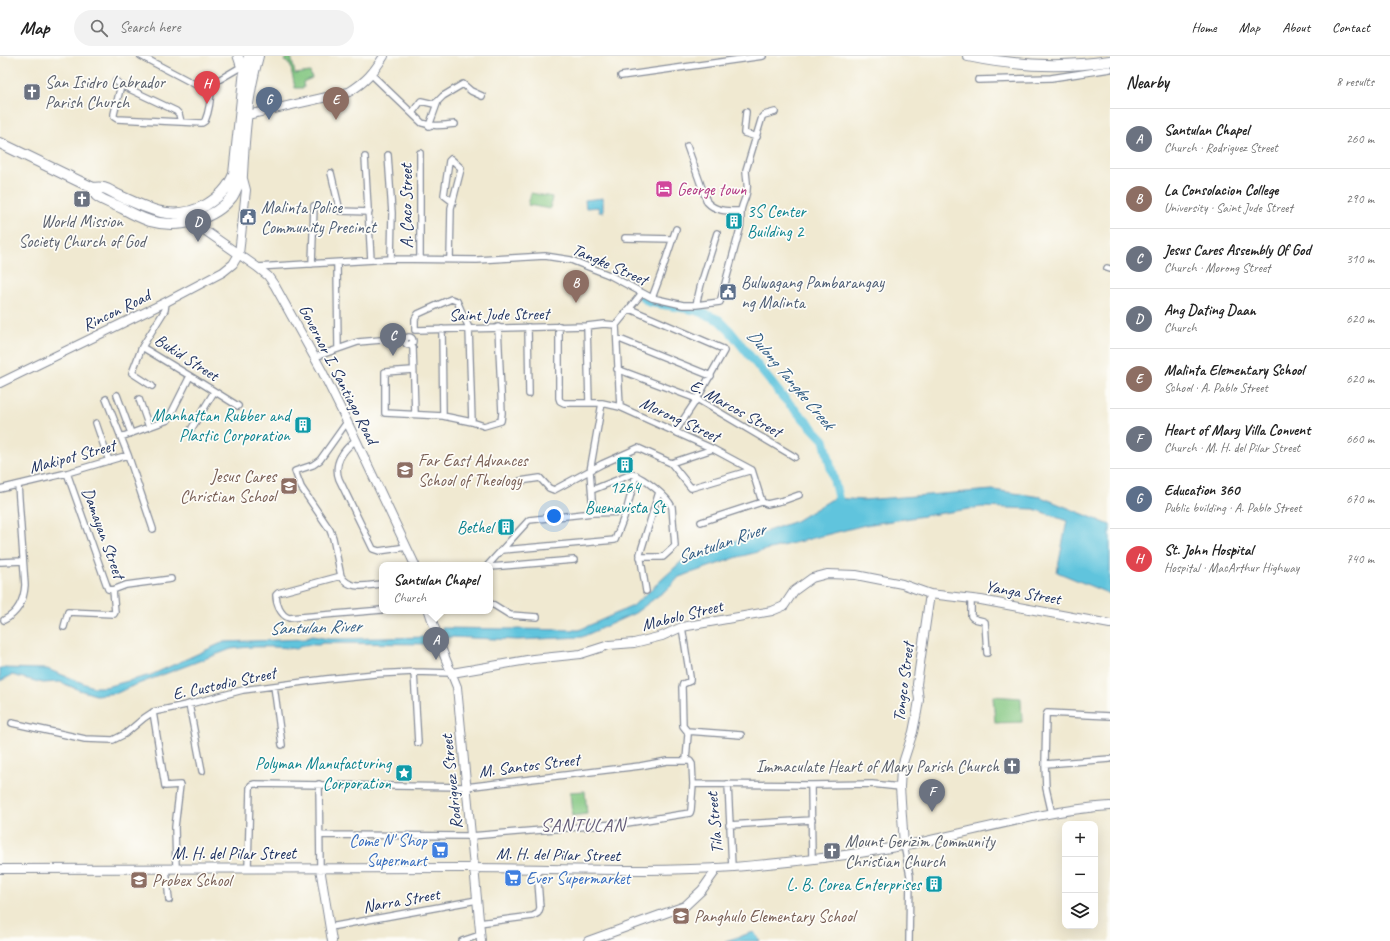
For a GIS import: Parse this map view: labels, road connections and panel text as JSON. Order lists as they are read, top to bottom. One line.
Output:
{"streets":{"main road":["Rincon Road","Governor I. Santiago Road","Yanga Street","Mabolo Street","Tongco Street","Rodriguez Street","M. H. del Pilar Street"],"street":["A. Caco Street","Tangke Street","Saint Jude Street","Bukid Street","E. Marcos Street","Morong Street","Makipot Street","Damayan Street","E. Custodio Street","M. Santos Street","Tila Street","Narra Street"]},"crossings":[["A. Caco Street","Tangke Street"],["Tangke Street","Governor I. Santiago Road"],["Rincon Road","Bukid Street"],["Rincon Road","Governor I. Santiago Road"],["Saint Jude Street","Morong Street"],["Makipot Street","Damayan Street"],["Yanga Street","Mabolo Street"],["Yanga Street","Tongco Street"],["Mabolo Street","Tongco Street"],["Mabolo Street","E. Custodio Street"],["Mabolo Street","Rodriguez Street"],["Tongco Street","M. H. del Pilar Street"],["E. Custodio Street","Rodriguez Street"],["M. Santos Street","Rodriguez Street"],["M. Santos Street","M. H. del Pilar Street"],["Rodriguez Street","M. H. del Pilar Street"],["Rodriguez Street","Narra Street"],["Tila Street","M. H. del Pilar Street"]],"districts":["SANTULAN"],"water":["Dulong Tangke Creek","Santulan River"],"places":{"church":["San Isidro Labrador Parish Church","World Mission Society Church of God","Immaculate Heart of Mary Parish Church","Mount Gerizim Community Christian Church"],"hotel":["George town"],"public building":["Malinta Police Community Precinct","Bulwagang Pambarangay ng Malinta"],"building":["3S Center Building 2","Manhattan Rubber and Plastic Corporation","1264 Buenavista St","Bethel","L. B. Corea Enterprises"],"school or university":["Far East Advances School of Theology","Jesus Cares Christian School","Probex School","Panghulo Elementary School"],"place":["Polyman Manufacturing Corporation"],"supermarket":["Come N' Shop Supermart","Ever Supermarket"]},"page":{"header":"Map","search":"Search here","nav":["Home","Map","About","Contact"],"heading":["Nearby","8 results"],"pins":["H","E","G","D","B","C","A","F"],"list":[{"mark":"A","name":"Santulan Chapel","note":"Church · Rodriguez Street","value":"260 m"},{"mark":"B","name":"La Consolacion College","note":"University · Saint Jude Street","value":"290 m"},{"mark":"C","name":"Jesus Cares Assembly Of God","note":"Church · Morong Street","value":"310 m"},{"mark":"D","name":"Ang Dating Daan","note":"Church","value":"620 m"},{"mark":"E","name":"Malinta Elementary School","note":"School · A. Pablo Street","value":"620 m"},{"mark":"F","name":"Heart of Mary Villa Convent","note":"Church · M. H. del Pilar Street","value":"660 m"},{"mark":"G","name":"Education 360","note":"Public building · A. Pablo Street","value":"670 m"},{"mark":"H","name":"St. John Hospital","note":"Hospital · MacArthur Highway","value":"740 m"}],"popup":["Santulan Chapel","Church"],"map_buttons":["+","−"]}}
